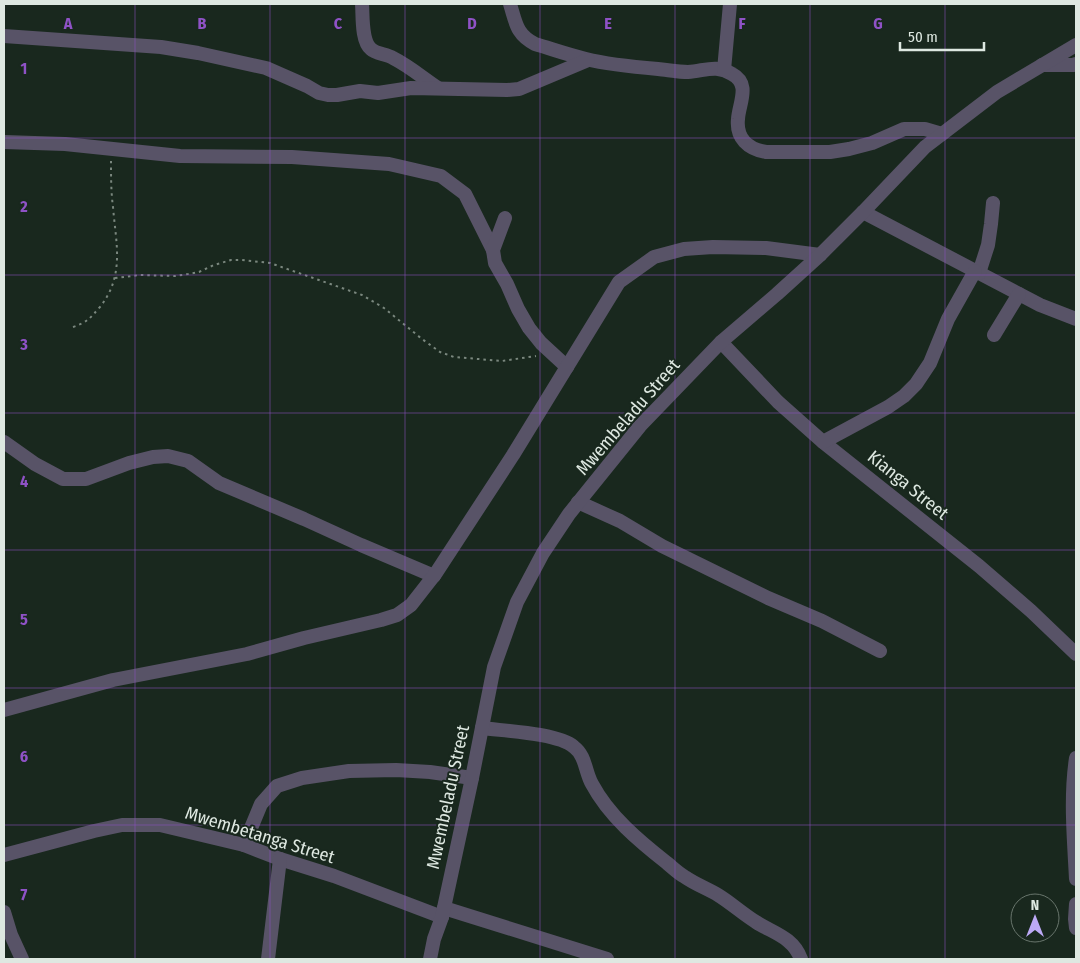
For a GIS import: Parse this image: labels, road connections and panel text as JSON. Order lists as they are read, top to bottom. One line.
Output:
{"streets":{"street":["Mwembeladu Street","Kianga Street","Mwembetanga Street"]},"crossings":[["Mwembeladu Street","Kianga Street"],["Mwembeladu Street","Mwembetanga Street"]],"scale_bar":"50 m","north":"top","grid":{"columns":["A","B","C","D","E","F","G"],"rows":["1","2","3","4","5","6","7"]}}
